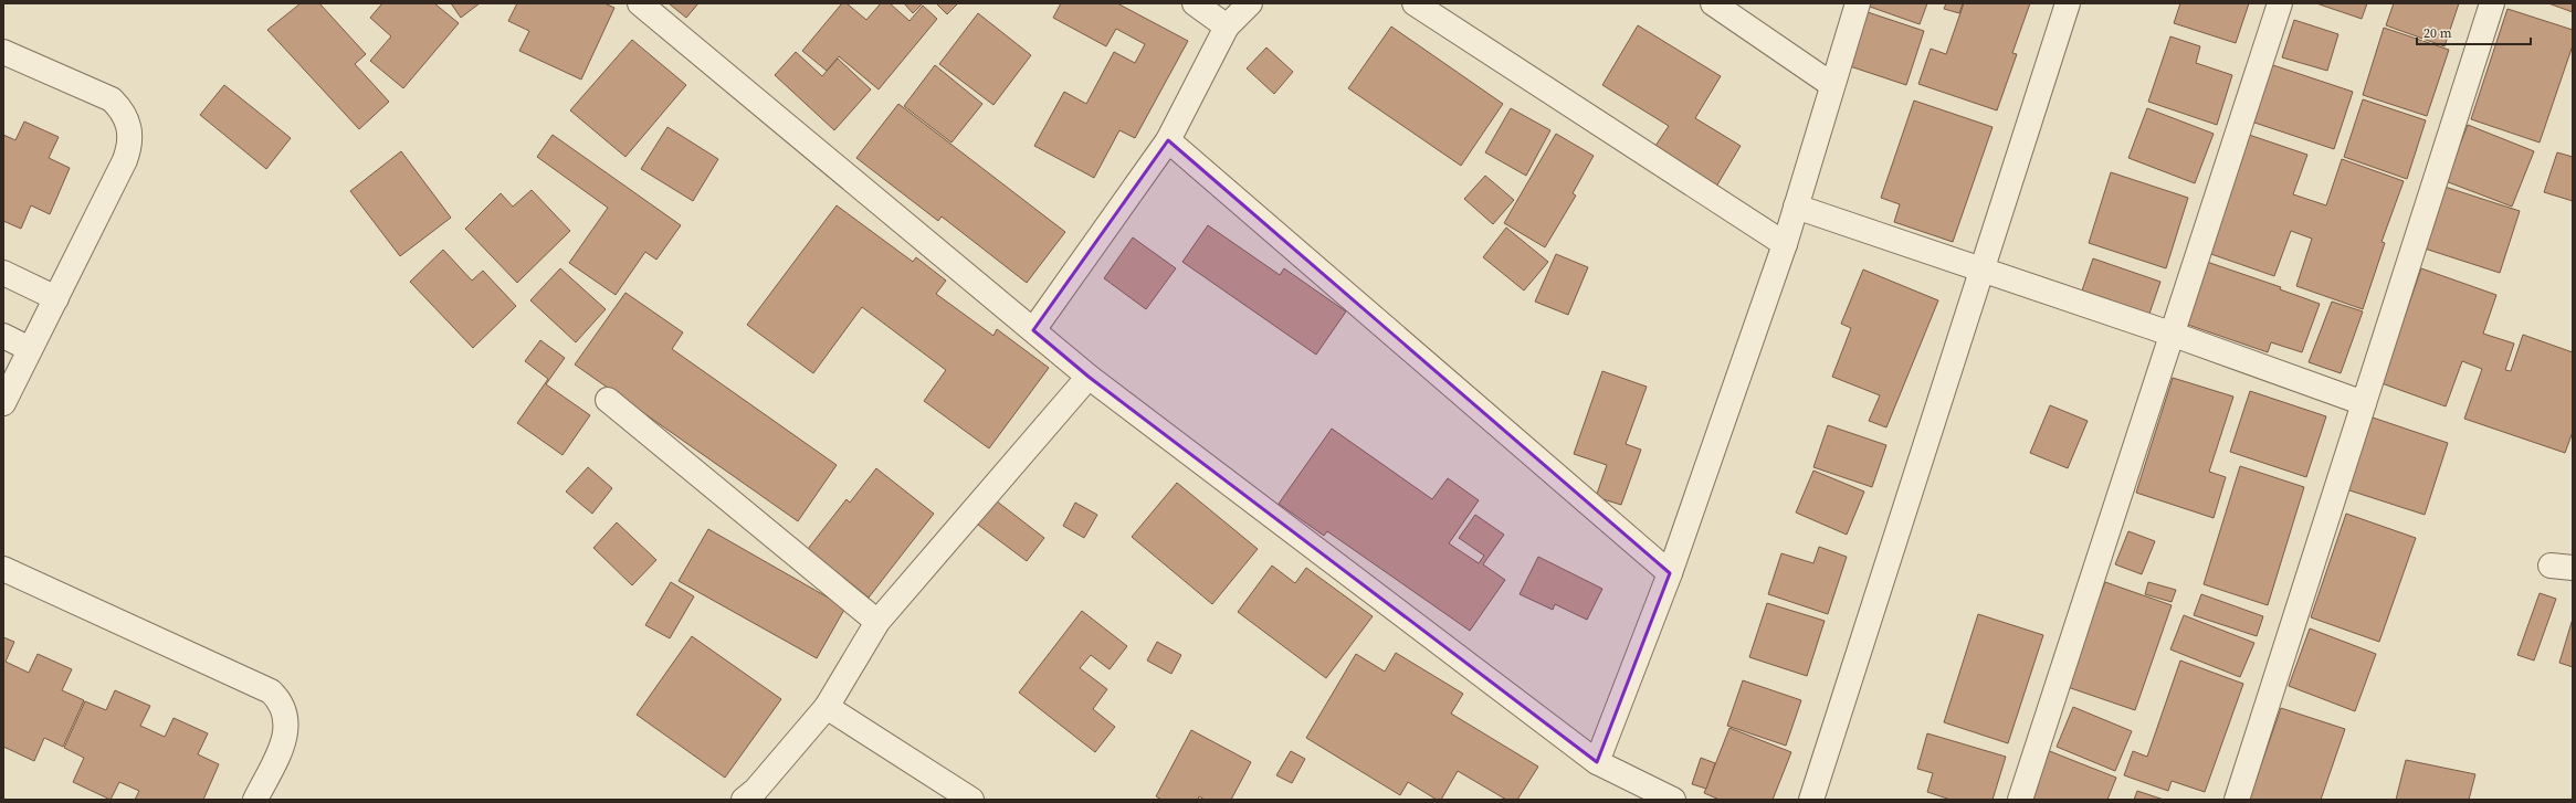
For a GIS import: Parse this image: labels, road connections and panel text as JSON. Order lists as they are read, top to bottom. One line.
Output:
{"scale_bar":"20 m"}
